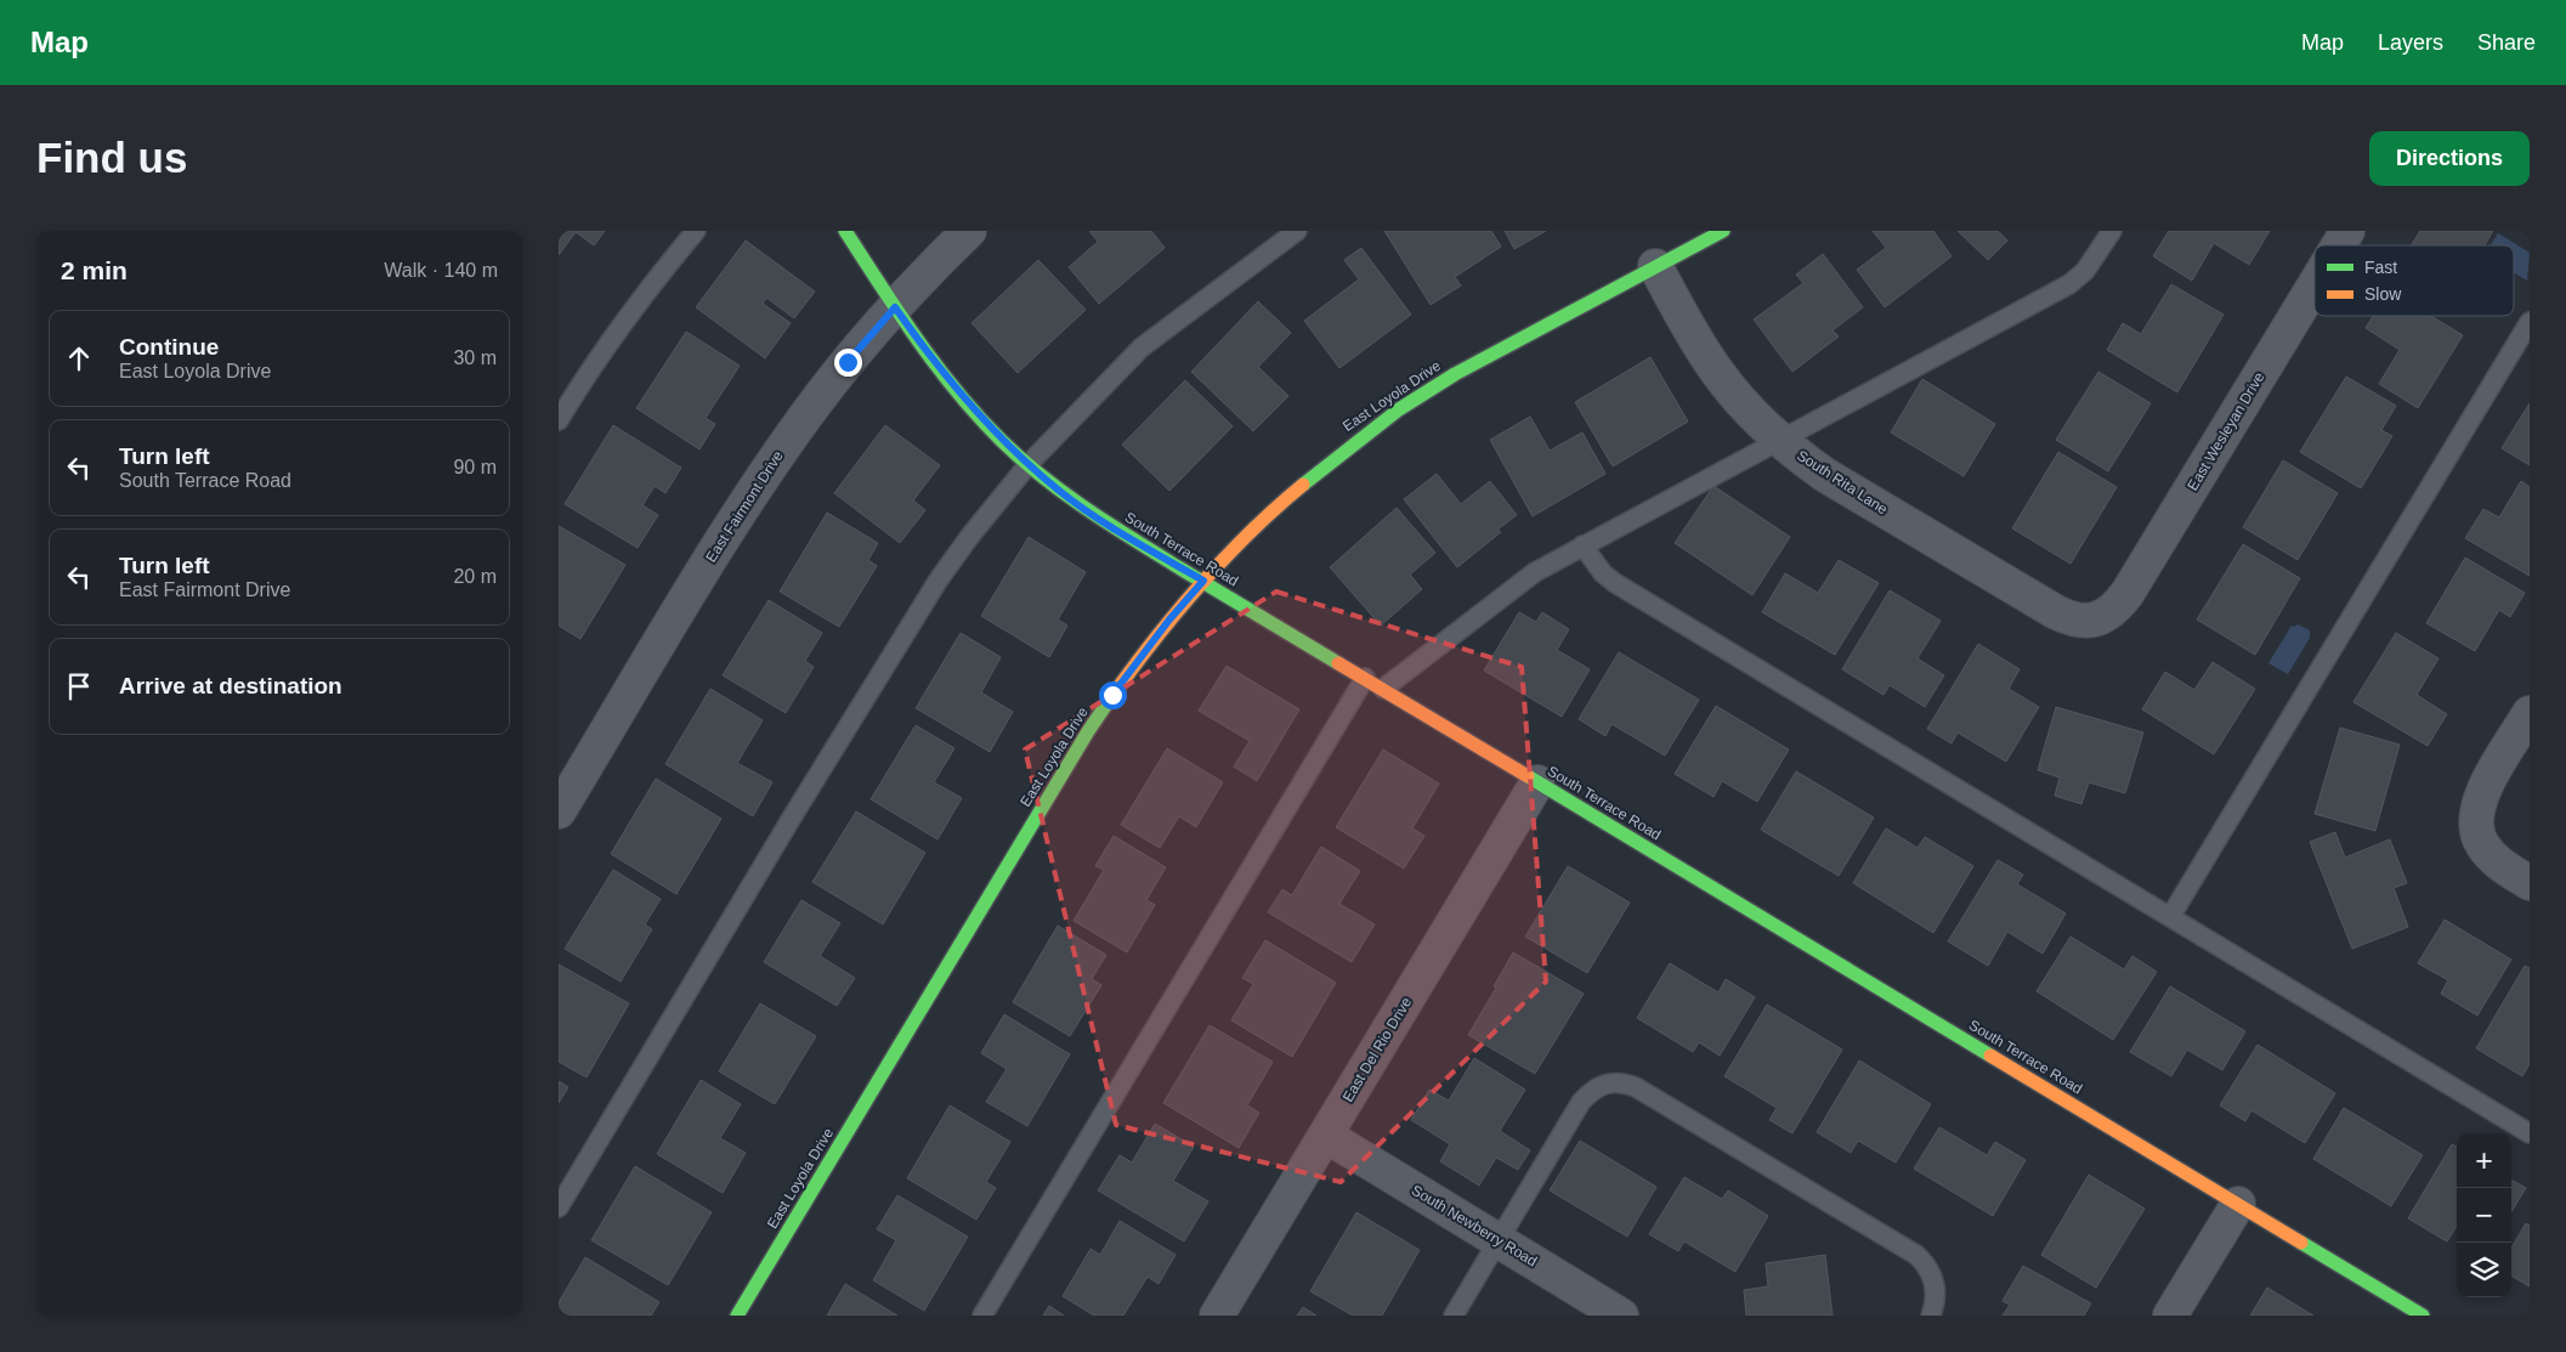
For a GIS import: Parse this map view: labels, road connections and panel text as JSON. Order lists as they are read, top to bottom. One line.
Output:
{"streets":{"street":["East Loyola Drive","East Wesleyan Drive","South Rita Lane","East Fairmont Drive","South Terrace Road","East Del Rio Drive","South Newberry Road"]},"crossings":[["East Loyola Drive","South Rita Lane"],["East Loyola Drive","South Terrace Road"],["East Wesleyan Drive","South Rita Lane"],["East Fairmont Drive","South Terrace Road"],["South Terrace Road","East Del Rio Drive"],["East Del Rio Drive","South Newberry Road"]],"legend":["Fast","Slow"],"page":{"header":"Map","nav":["Map","Layers","Share"],"buttons":"Directions","title":"Find us","heading":["2 min","Walk · 140 m"],"list":[["Continue","East Loyola Drive","30 m"],["Turn left","South Terrace Road","90 m"],["Turn left","East Fairmont Drive","20 m"],"Arrive at destination"],"map_buttons":["+","−"]}}
